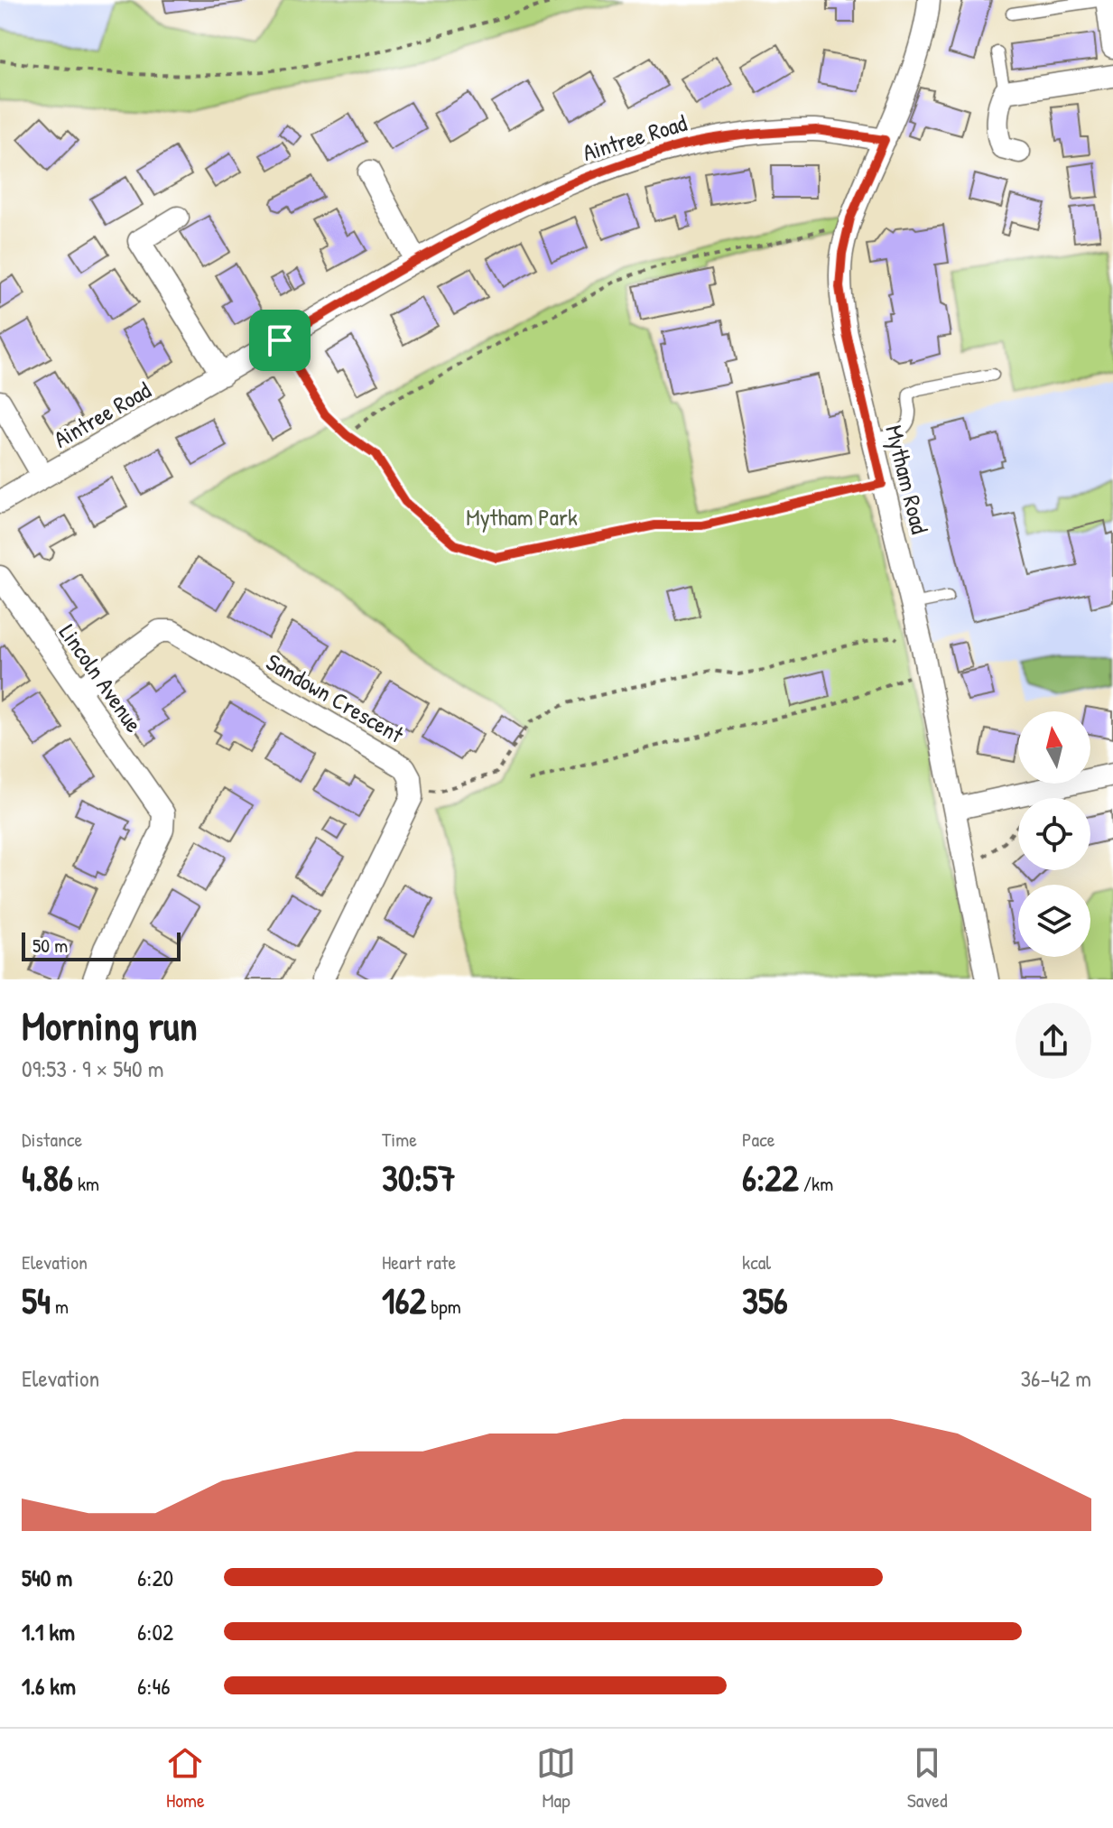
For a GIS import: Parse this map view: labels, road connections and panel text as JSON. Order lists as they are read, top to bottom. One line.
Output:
{"streets":{"street":["Aintree Road","Mytham Road","Lincoln Avenue","Sandown Crescent"]},"crossings":[["Aintree Road","Mytham Road"],["Lincoln Avenue","Sandown Crescent"]],"parks":["Mytham Park"],"scale_bar":"50 m","north":"top","page":{"scale":"50 m","heading":["Morning run","09:53 · 9 × 540 m"],"stats":[["Distance","4.86 km"],["Time","30:57"],["Pace","6:22 /km"],["Elevation","54 m"],["Heart rate","162 bpm"],["kcal","356"]],"chart":["Elevation","36–42 m"],"list":[{"name":"540 m","note":"6:20"},{"name":"1.1 km","note":"6:02"},{"name":"1.6 km","note":"6:46"}],"tabs":["Home","Map","Saved"]}}
